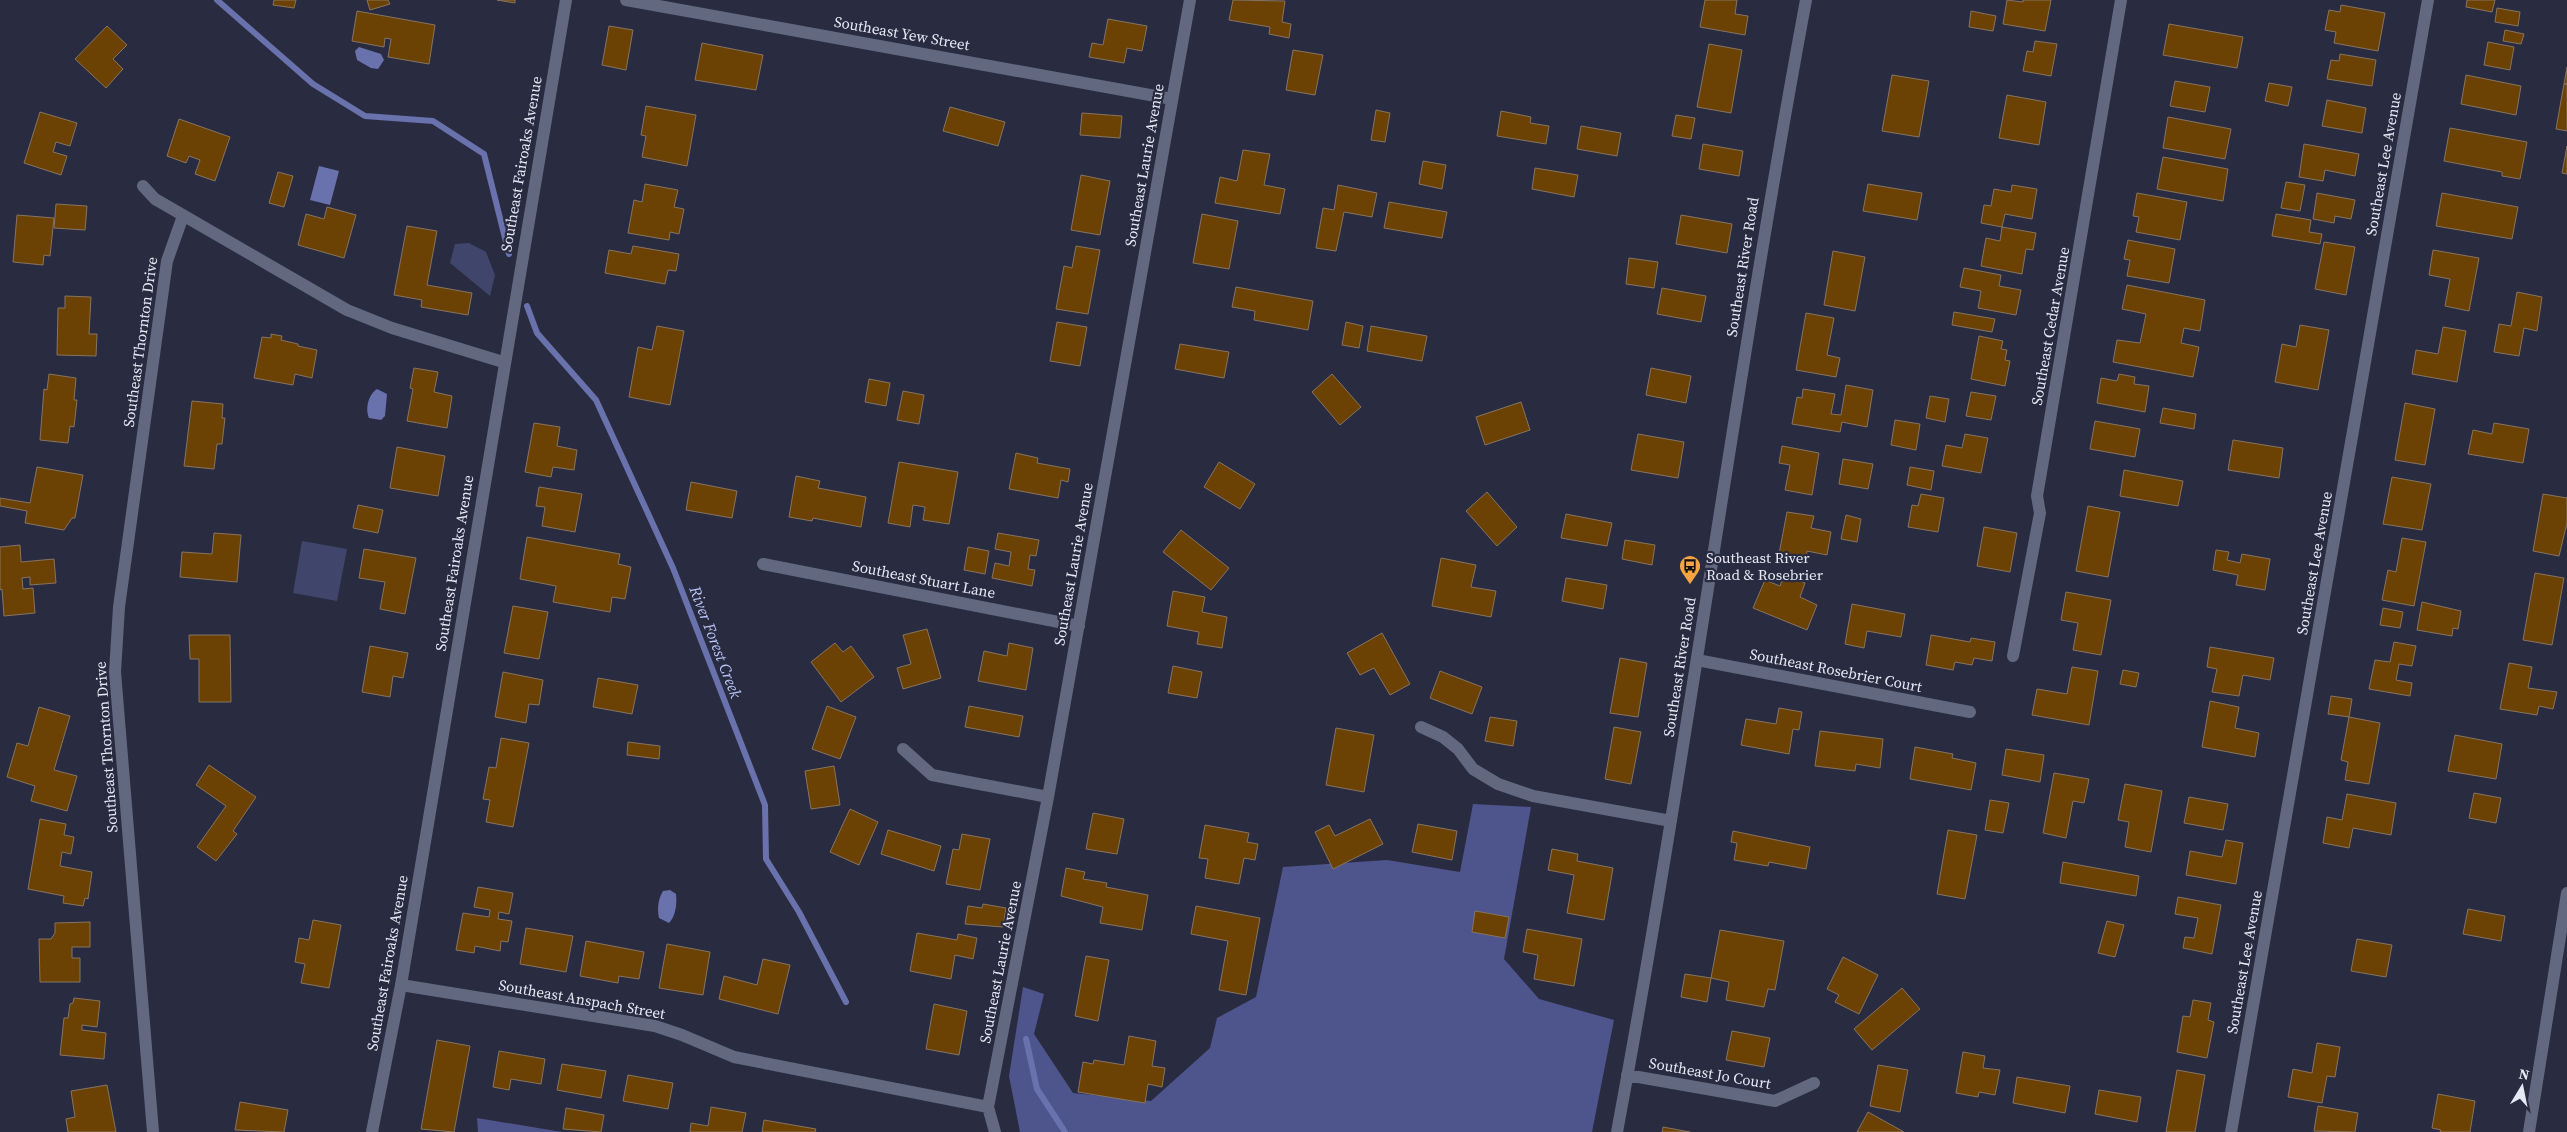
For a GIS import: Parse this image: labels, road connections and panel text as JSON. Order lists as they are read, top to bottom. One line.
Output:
{"streets":{"street":["Southeast Yew Street","Southeast Fairoaks Avenue","Southeast Lee Avenue","Southeast Laurie Avenue","Southeast River Road","Southeast Cedar Avenue","Southeast Thornton Drive","Southeast Stuart Lane","Southeast Rosebrier Court","Southeast Anspach Street","Southeast Jo Court"]},"crossings":[["Southeast Yew Street","Southeast Laurie Avenue"],["Southeast Fairoaks Avenue","Southeast Anspach Street"],["Southeast Laurie Avenue","Southeast Stuart Lane"],["Southeast Laurie Avenue","Southeast Anspach Street"],["Southeast River Road","Southeast Rosebrier Court"],["Southeast River Road","Southeast Jo Court"]],"water":["River Forest Creek"],"places":{"bus stop":["Southeast River Road & Rosebrier"]},"north":"top"}
